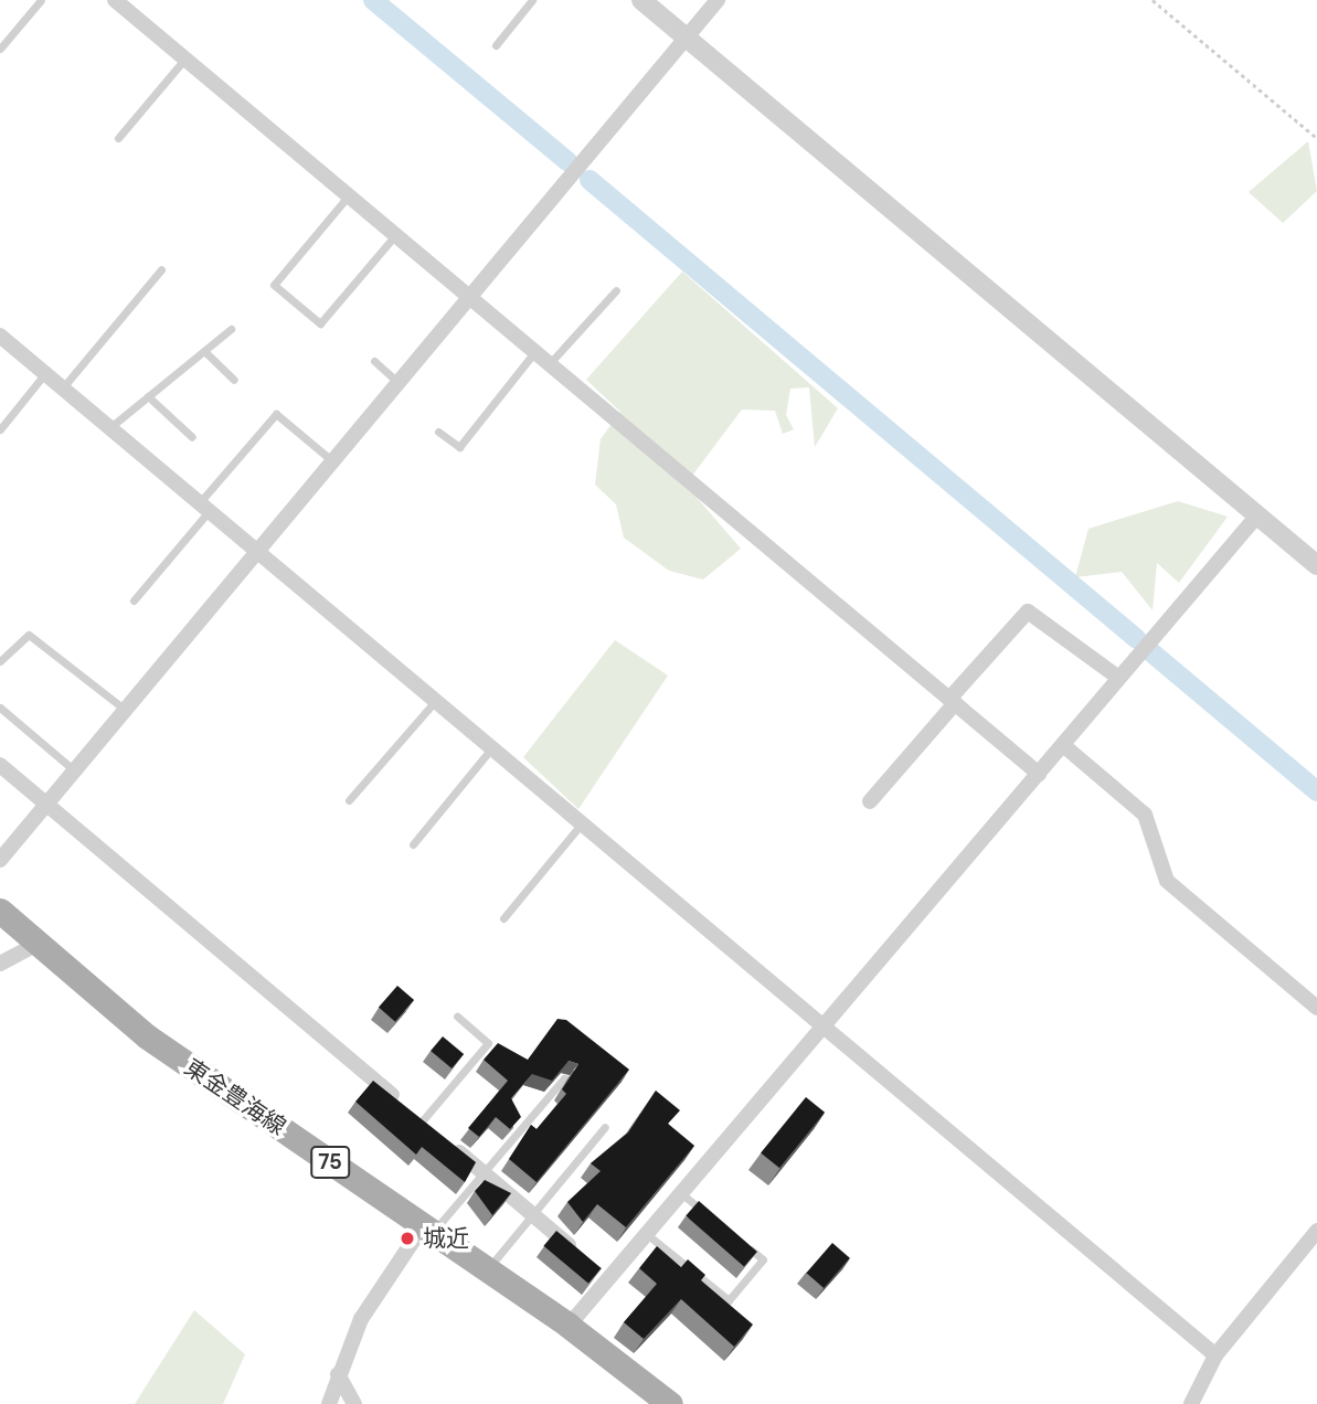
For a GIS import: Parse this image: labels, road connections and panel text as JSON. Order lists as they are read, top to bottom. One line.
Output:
{"streets":{"main road":["東金豊海線","75"]},"places":["城近"]}
